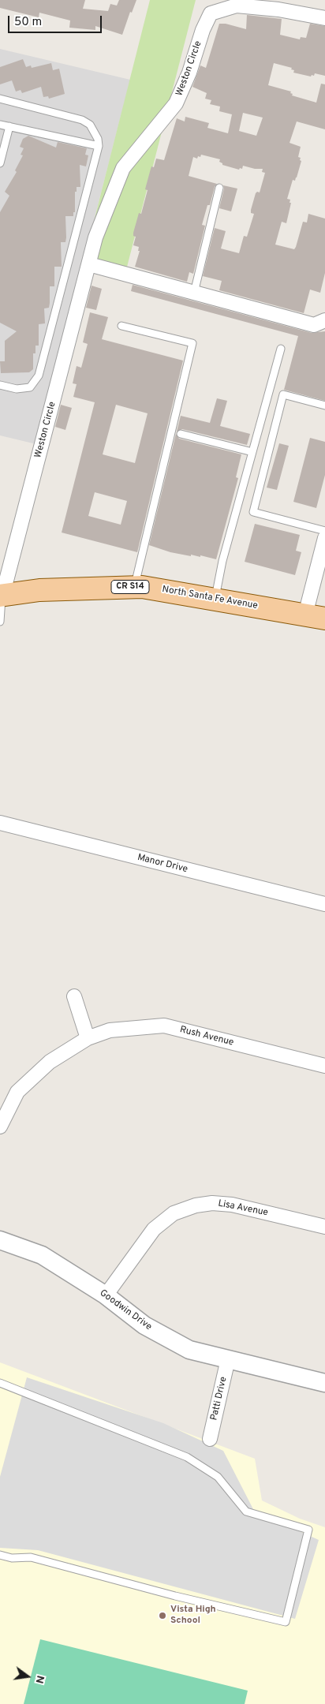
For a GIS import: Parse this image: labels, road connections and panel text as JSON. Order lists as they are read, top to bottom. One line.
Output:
{"streets":{"main road":["CR S14","North Santa Fe Avenue"],"street":["Weston Circle","Manor Drive","Rush Avenue","Lisa Avenue","Goodwin Drive","Patti Drive"]},"crossings":[["Weston Circle","North Santa Fe Avenue"],["Lisa Avenue","Goodwin Drive"],["Goodwin Drive","Patti Drive"]],"places":["Vista High School"],"scale_bar":"50 m","north":"right"}
